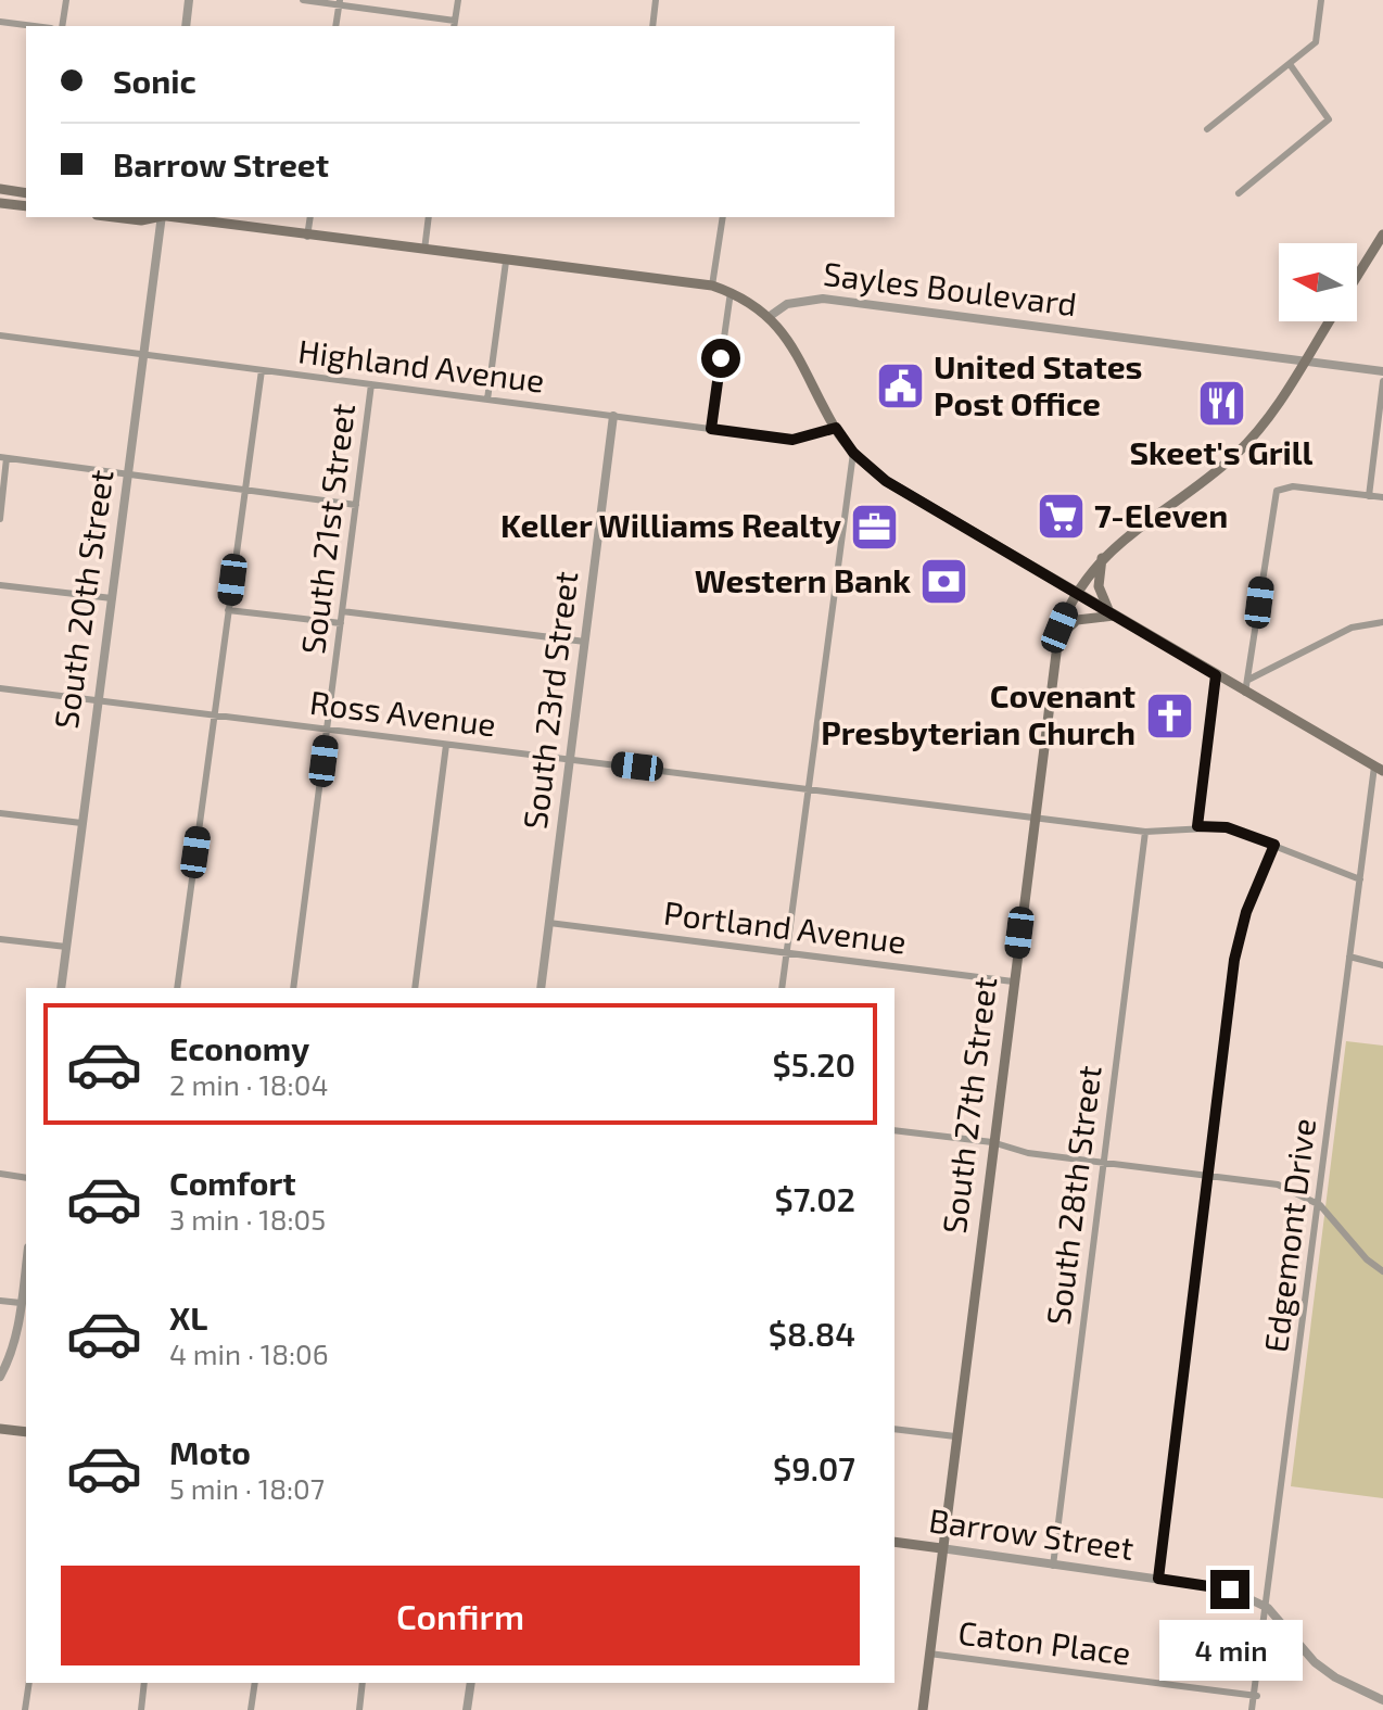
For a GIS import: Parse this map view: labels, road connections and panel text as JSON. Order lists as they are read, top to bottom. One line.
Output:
{"streets":{"main road":["South 27th Street","Barrow Street"],"street":["Sayles Boulevard","Highland Avenue","South 21st Street","South 20th Street","South 23rd Street","Ross Avenue","Portland Avenue","South 28th Street","Edgemont Drive","Caton Place"]},"crossings":[["Sayles Boulevard","South 27th Street"],["Highland Avenue","South 21st Street"],["Highland Avenue","South 20th Street"],["Highland Avenue","South 23rd Street"],["South 21st Street","Ross Avenue"],["South 20th Street","Ross Avenue"],["South 23rd Street","Ross Avenue"],["South 23rd Street","Portland Avenue"],["Ross Avenue","South 27th Street"],["Ross Avenue","South 28th Street"],["Ross Avenue","Edgemont Drive"],["Portland Avenue","South 27th Street"],["South 27th Street","Barrow Street"],["South 27th Street","Caton Place"],["South 28th Street","Barrow Street"],["Edgemont Drive","Barrow Street"],["Edgemont Drive","Caton Place"]],"places":{"public building":["United States Post Office"],"restaurant":["Skeet's Grill"],"supermarket":["7-Eleven"],"office":["Keller Williams Realty"],"bank":["Western Bank"],"church":["Covenant Presbyterian Church"]},"north":"left","page":{"banner":["Sonic","Barrow Street"],"list":[{"name":"Economy","note":"2 min · 18:04","value":"$5.20"},{"name":"Comfort","note":"3 min · 18:05","value":"$7.02"},{"name":"XL","note":"4 min · 18:06","value":"$8.84"},{"name":"Moto","note":"5 min · 18:07","value":"$9.07"}],"buttons":"Confirm","bubble":"4 min"}}
